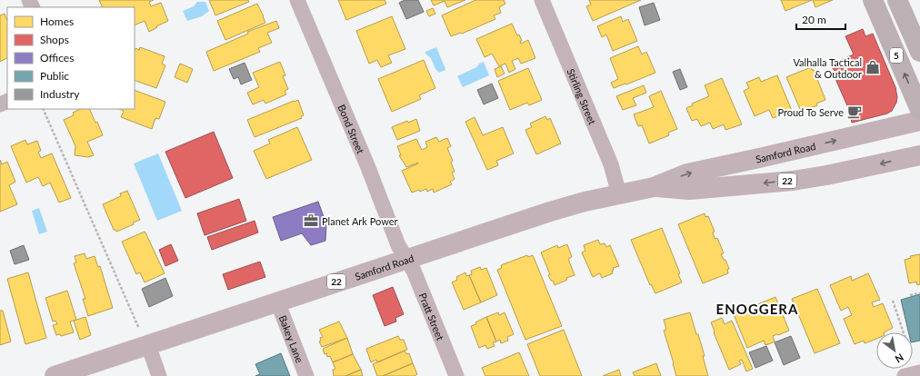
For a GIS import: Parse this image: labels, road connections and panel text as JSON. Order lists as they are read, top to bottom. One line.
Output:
{"streets":{"highway":["5"],"main road":["Samford Road","22"],"street":["Stirling Street","Bond Street","Pratt Street","Bakey Lane"]},"crossings":[["Stirling Street","Samford Road"],["Bond Street","Samford Road"],["Bond Street","Pratt Street"],["Samford Road","Pratt Street"],["Samford Road","Bakey Lane"]],"districts":["ENOGGERA"],"places":{"shop":["Valhalla Tactical & Outdoor"],"cafe":["Proud To Serve"],"office":["Planet Ark Power"]},"legend":["Homes","Shops","Offices","Public","Industry"],"scale_bar":"20 m","north":"bottom right"}
